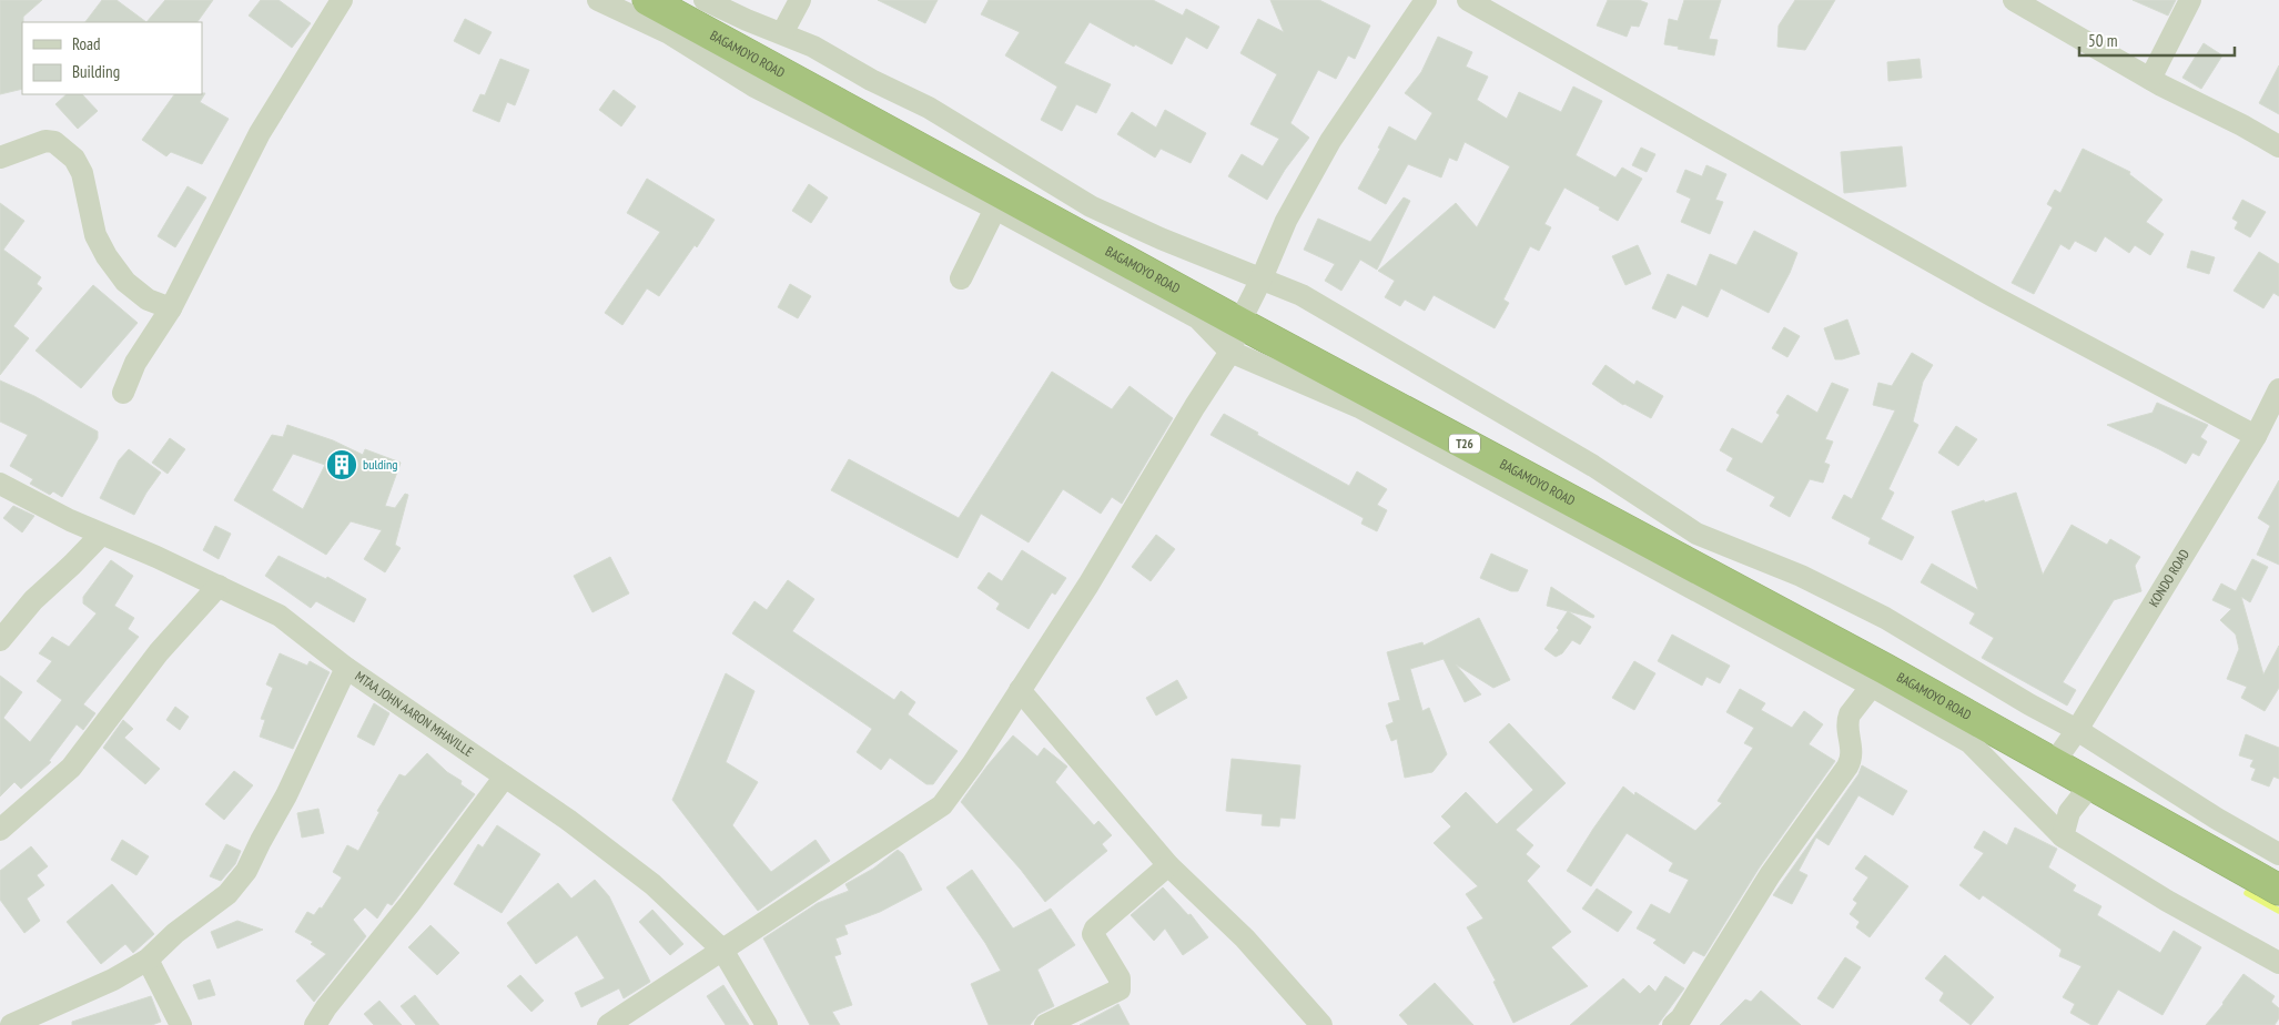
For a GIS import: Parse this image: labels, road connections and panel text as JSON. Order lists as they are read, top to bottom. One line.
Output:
{"streets":{"highway":["BAGAMOYO ROAD","T26"],"street":["KONDO ROAD","MTAA JOHN AARON MHAVILLE"]},"crossings":[["BAGAMOYO ROAD","KONDO ROAD"]],"places":{"building":["bulding"]},"legend":["Road","Building"],"scale_bar":"50 m"}
